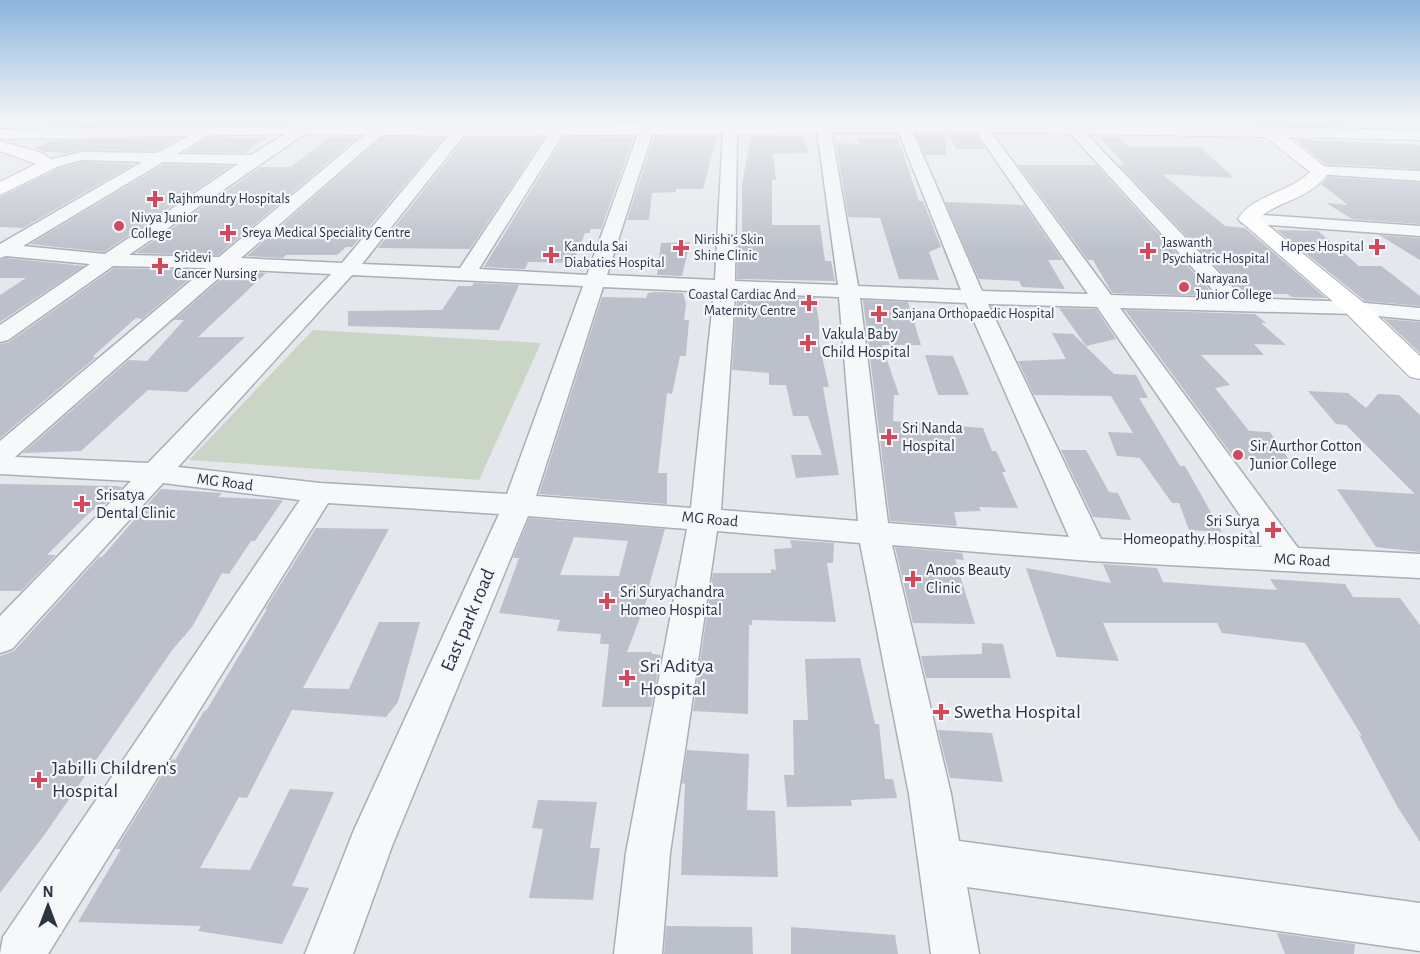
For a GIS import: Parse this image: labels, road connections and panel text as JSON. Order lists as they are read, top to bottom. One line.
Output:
{"streets":{"street":["MG Road","East park road"]},"crossings":[["MG Road","East park road"]],"places":{"health":["Rajhmundry Hospitals","Sreya Medical Speciality Centre","Hopes Hospital","Nirishi's Skin Shine Clinic","Jaswanth Psychiatric Hospital","Kandula Sai Diabaties Hospital","Sridevi Cancer Nursing","Coastal Cardiac And Maternity Centre","Sanjana Orthopaedic Hospital","Vakula Baby Child Hospital","Sri Nanda Hospital","Srisatya Dental Clinic","Sri Surya Homeopathy Hospital","Anoos Beauty Clinic","Sri Suryachandra Homeo Hospital","Sri Aditya Hospital","Swetha Hospital","Jabilli Children's Hospital"],"other":["Nivya Junior College","Narayana Junior College","Sir Aurthor Cotton Junior College"]},"north":"top"}
